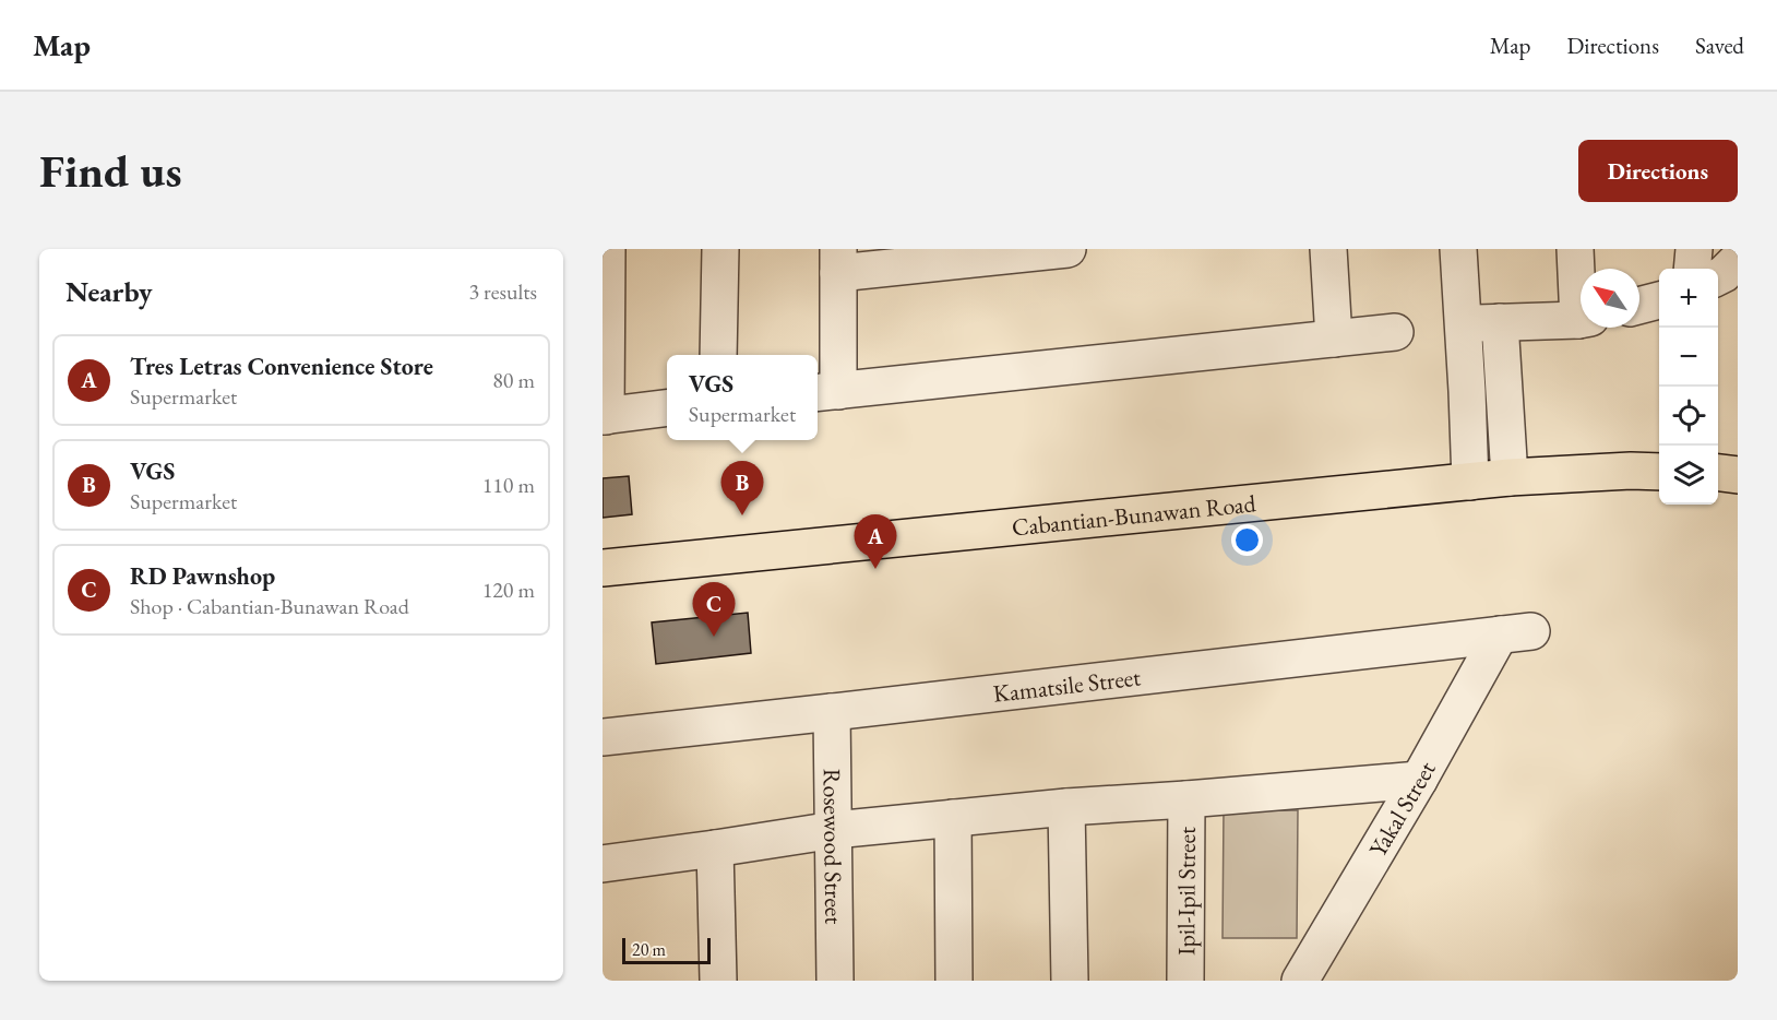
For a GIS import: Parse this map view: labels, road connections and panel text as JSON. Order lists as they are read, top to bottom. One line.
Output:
{"streets":{"main road":["Cabantian-Bunawan Road"],"street":["Kamatsile Street","Yakal Street","Rosewood Street","Ipil-Ipil Street"]},"crossings":[["Kamatsile Street","Yakal Street"],["Kamatsile Street","Rosewood Street"]],"scale_bar":"20 m","north":"top left","page":{"header":"Map","nav":["Map","Directions","Saved"],"buttons":"Directions","title":"Find us","heading":["Nearby","3 results"],"map_buttons":["+","−"],"list":[{"mark":"A","name":"Tres Letras Convenience Store","note":"Supermarket","value":"80 m"},{"mark":"B","name":"VGS","note":"Supermarket","value":"110 m"},{"mark":"C","name":"RD Pawnshop","note":"Shop · Cabantian-Bunawan Road","value":"120 m"}],"popup":["VGS","Supermarket"],"pins":["B","A","C"],"scale":"20 m"}}
